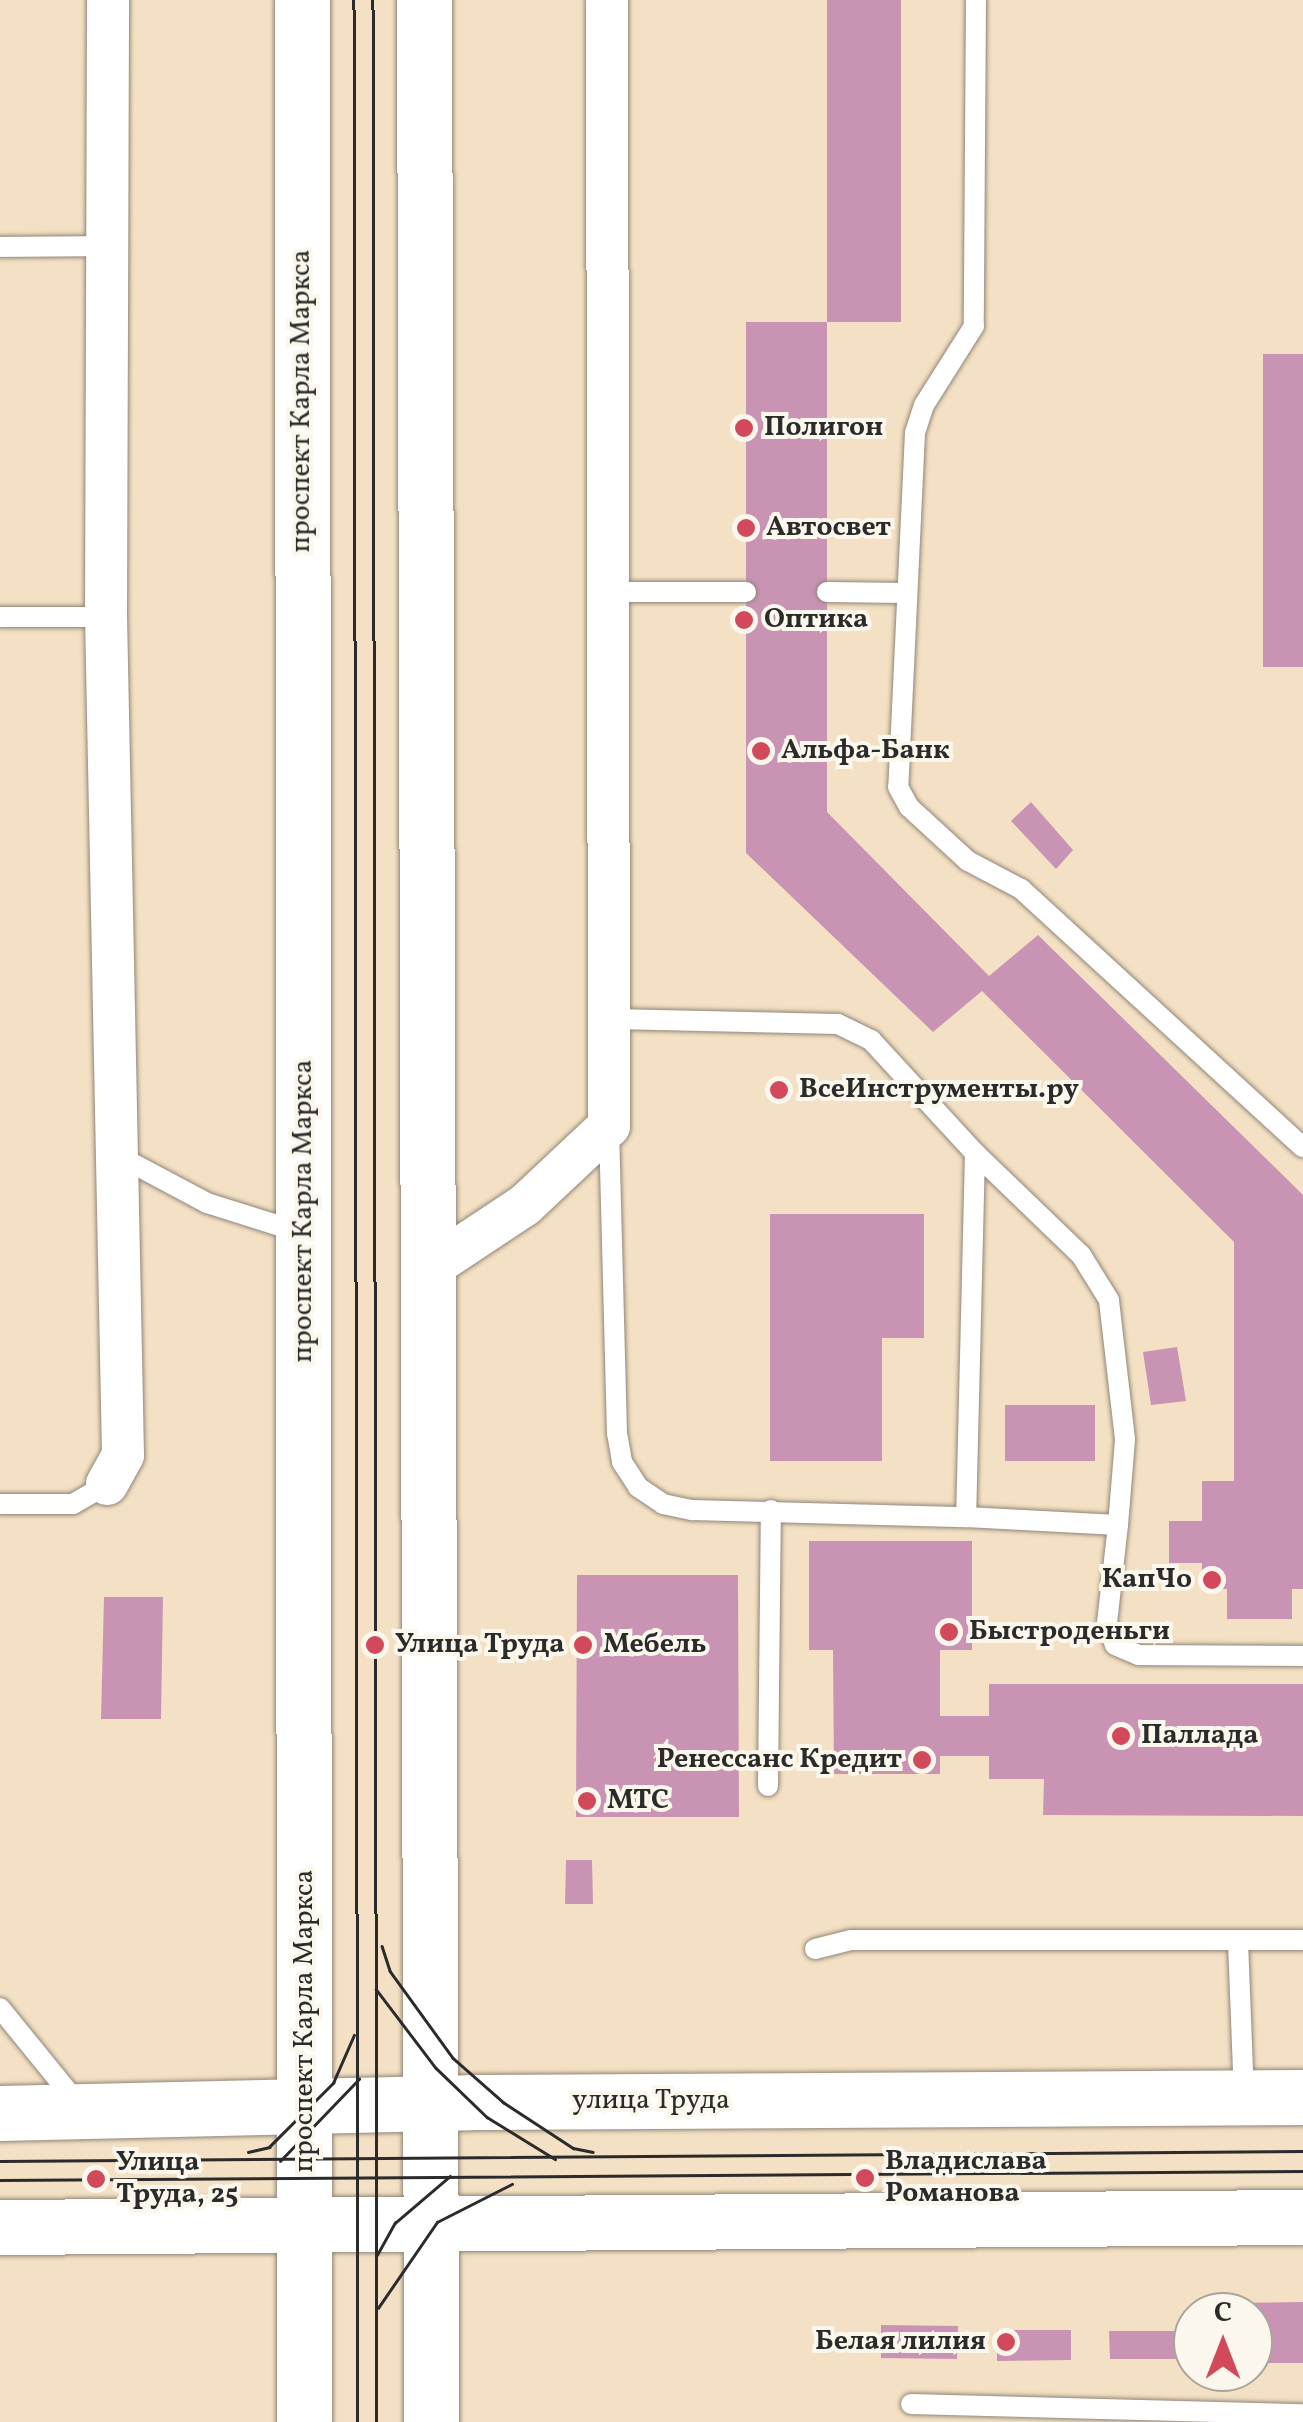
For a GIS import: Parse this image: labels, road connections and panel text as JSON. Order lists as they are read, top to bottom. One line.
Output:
{"streets":{"main road":["проспект Карла Маркса","улица Труда"]},"crossings":[["проспект Карла Маркса","улица Труда"]],"places":["Полигон","Автосвет","Оптика","Альфа-Банк","ВсеИнструменты.ру","КапЧо","Быстроденьги","Улица Труда","Мебель","Паллада","Ренессанс Кредит","МТС","Владислава Романова","Улица Труда, 25","Белая лилия"],"north":"top"}
